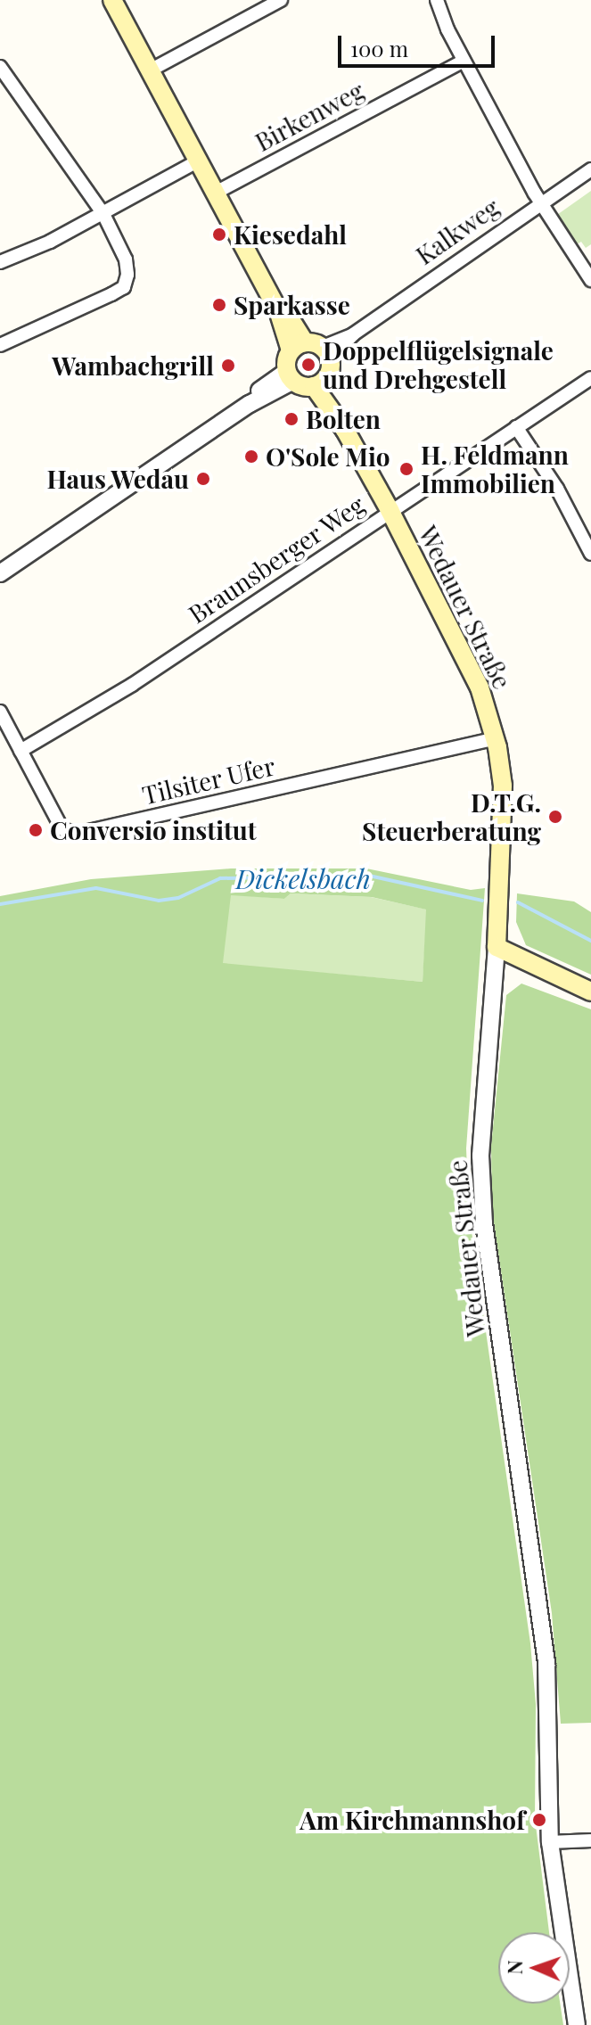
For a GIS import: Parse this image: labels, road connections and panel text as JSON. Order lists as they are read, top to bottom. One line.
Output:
{"streets":{"main road":["Wedauer Straße"],"street":["Birkenweg","Kalkweg","Braunsberger Weg","Tilsiter Ufer"]},"crossings":[["Braunsberger Weg","Wedauer Straße"],["Braunsberger Weg","Tilsiter Ufer"],["Wedauer Straße","Tilsiter Ufer"]],"water":["Dickelsbach"],"places":["Kiesedahl","Sparkasse","Doppelflügelsignale und Drehgestell","Wambachgrill","Bolten","O'Sole Mio","H. Feldmann Immobilien","Haus Wedau","D.T.G. Steuerberatung","Conversio institut","Am Kirchmannshof"],"scale_bar":"100 m","north":"left"}
